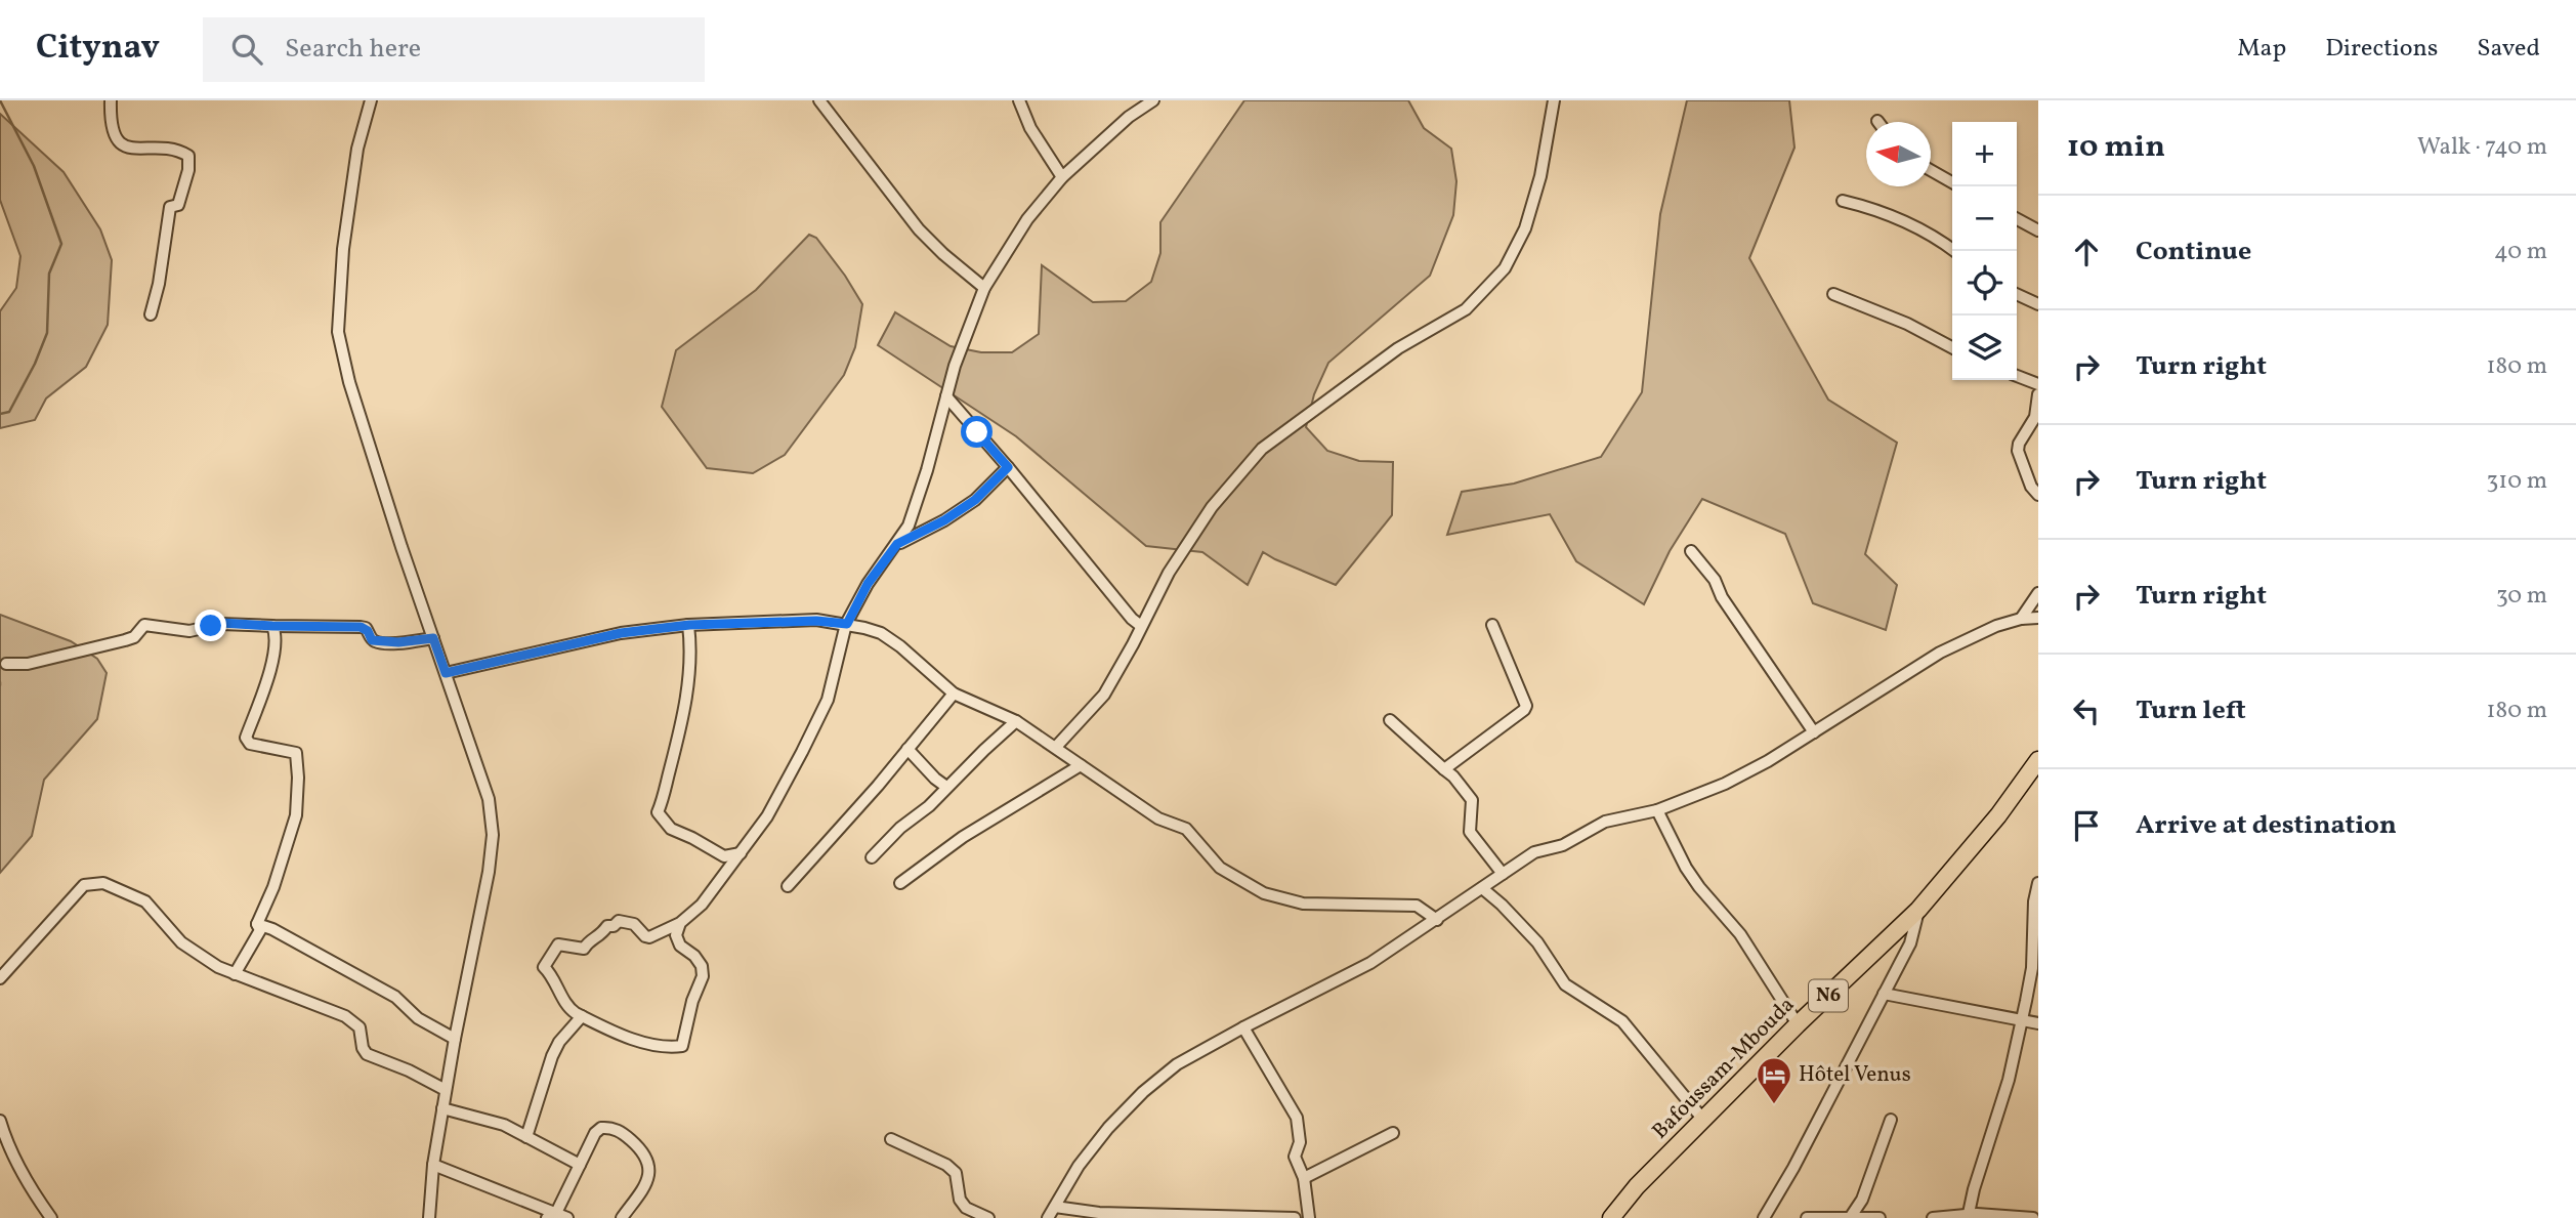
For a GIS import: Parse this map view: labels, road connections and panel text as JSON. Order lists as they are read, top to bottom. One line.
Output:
{"streets":{"highway":["N6","Bafoussam-Mbouda"]},"places":{"hotel":["Hôtel Venus"]},"north":"left","page":{"header":"Citynav","search":"Search here","nav":["Map","Directions","Saved"],"heading":["10 min","Walk · 740 m"],"map_buttons":["+","−"],"list":[["Continue","40 m"],["Turn right","180 m"],["Turn right","310 m"],["Turn right","30 m"],["Turn left","180 m"],"Arrive at destination"]}}
